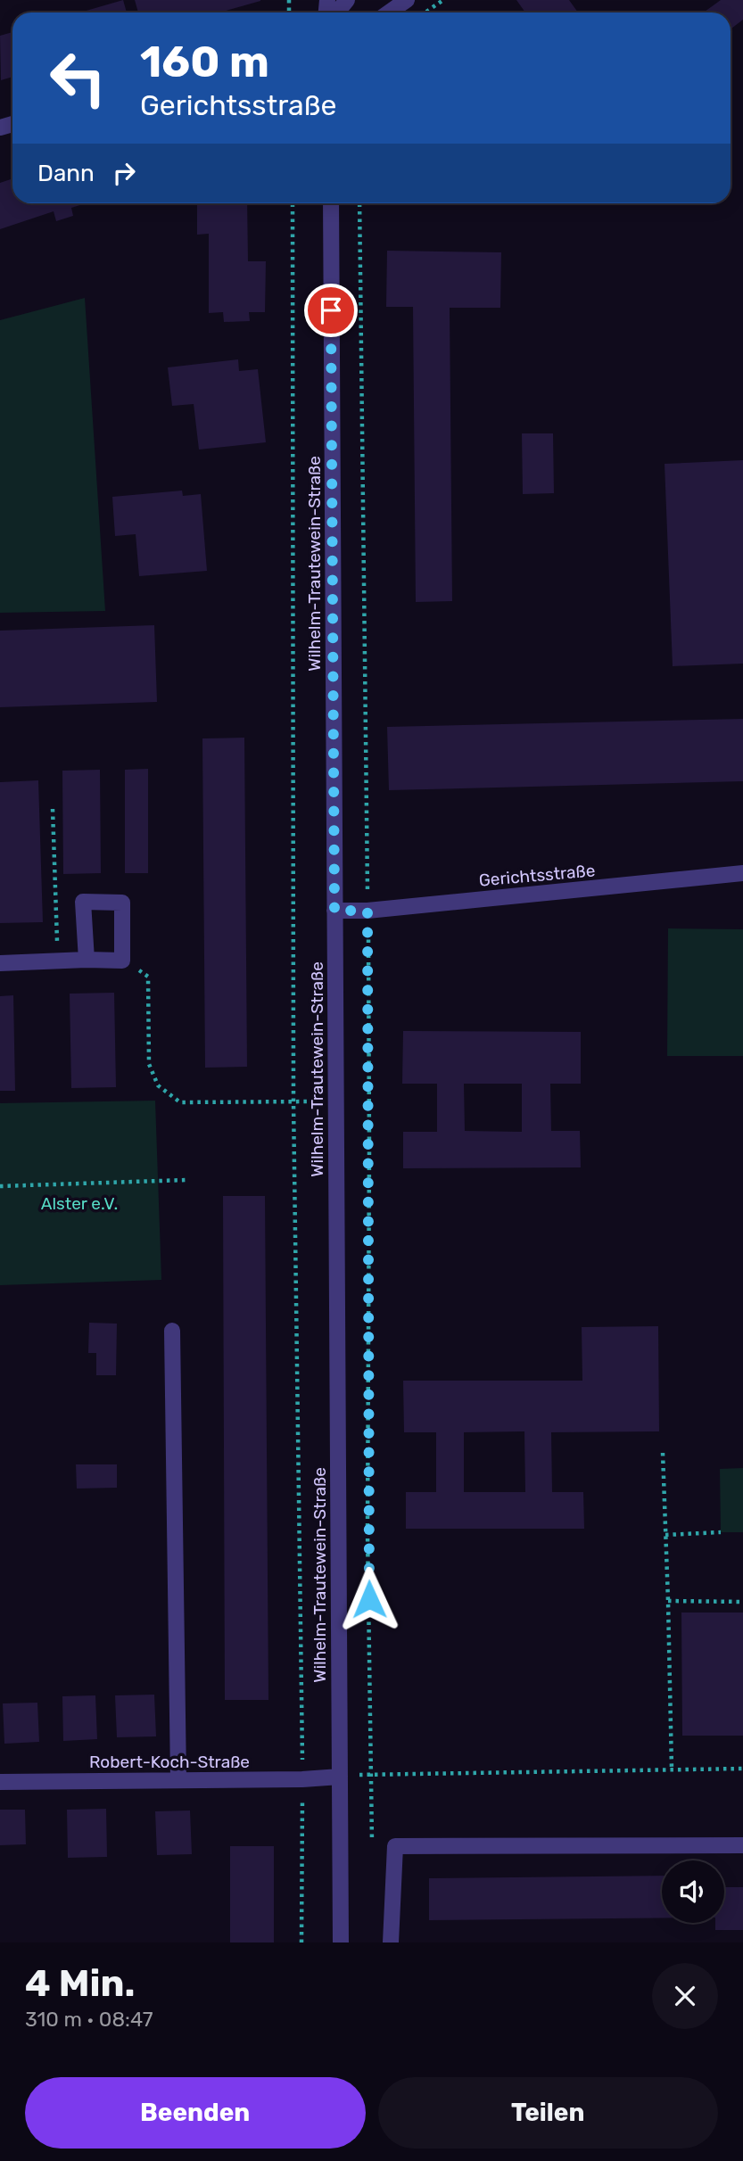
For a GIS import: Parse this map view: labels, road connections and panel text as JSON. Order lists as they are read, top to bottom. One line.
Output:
{"streets":{"street":["Wilhelm-Trautewein-Straße","Gerichtsstraße","Robert-Koch-Straße"]},"crossings":[["Wilhelm-Trautewein-Straße","Gerichtsstraße"],["Wilhelm-Trautewein-Straße","Robert-Koch-Straße"]],"parks":["Alster e.V."],"page":{"turn":["160 m","Gerichtsstraße"],"then":"Dann","heading":["4 Min.","310 m · 08:47"],"buttons":["Beenden","Teilen"]}}
